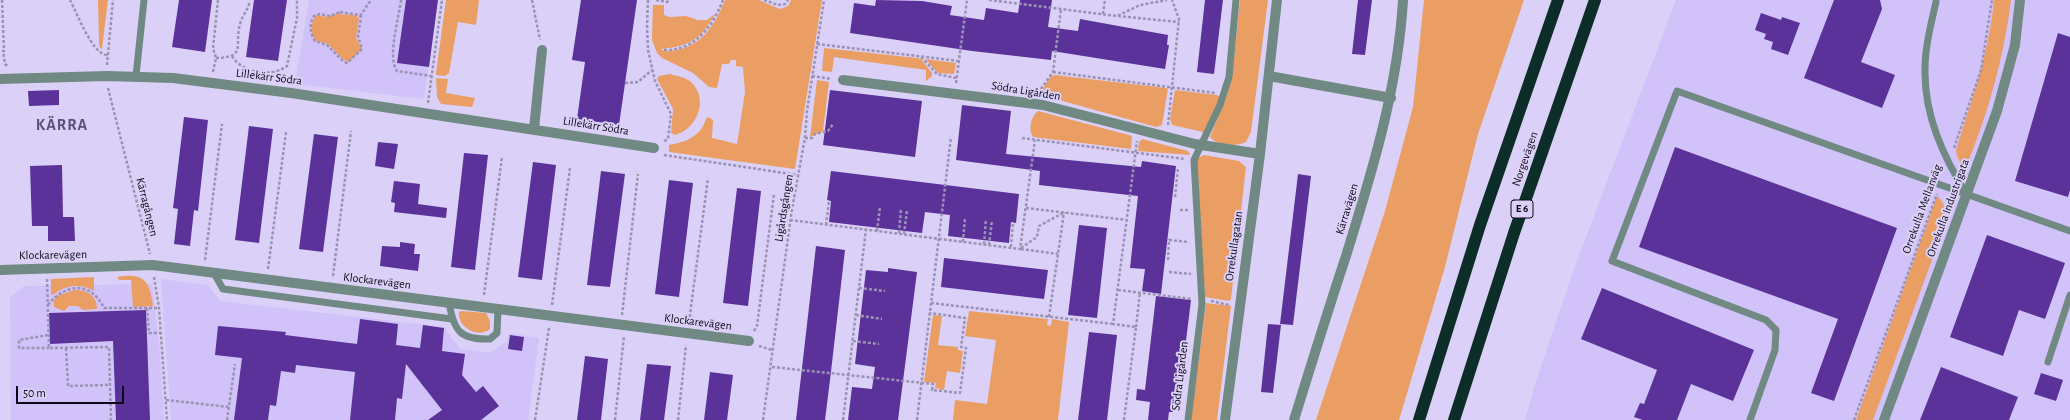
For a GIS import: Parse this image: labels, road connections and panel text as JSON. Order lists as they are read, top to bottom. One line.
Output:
{"streets":{"highway":["Norgevägen","E 6"],"street":["Lillekärr Södra","Södra Ligården","Orrekulla Industrigata","Kärravägen","Orrekullagatan","Klockarevägen"],"path":["Kärragången","Ligårdsgången","Orrekulla Mellanväg"]},"crossings":[["Lillekärr Södra","Kärragången"],["Södra Ligården","Orrekullagatan"],["Kärragången","Klockarevägen"]],"districts":["KÄRRA"],"scale_bar":"50 m"}
